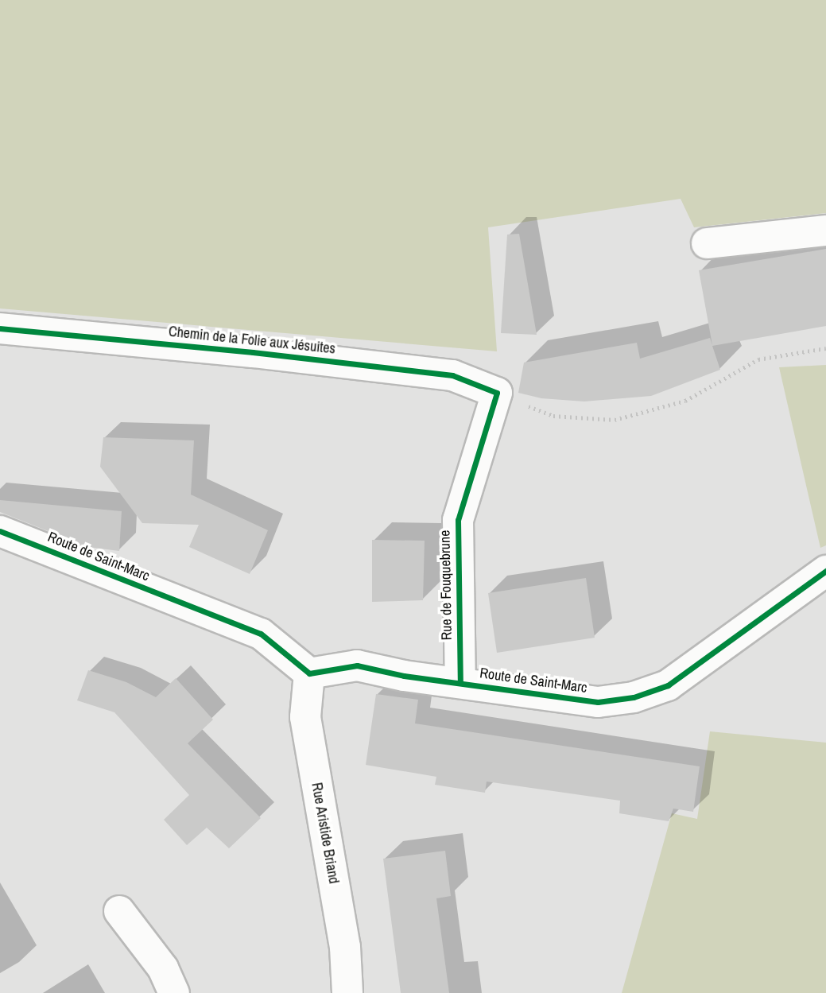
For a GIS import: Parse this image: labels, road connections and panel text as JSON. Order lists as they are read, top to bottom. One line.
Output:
{"streets":{"street":["Chemin de la Folie aux Jésuites","Route de Saint-Marc","Rue de Fouquebrune","Rue Aristide Briand"]},"crossings":[["Chemin de la Folie aux Jésuites","Rue de Fouquebrune"],["Route de Saint-Marc","Rue de Fouquebrune"],["Route de Saint-Marc","Rue Aristide Briand"]]}
